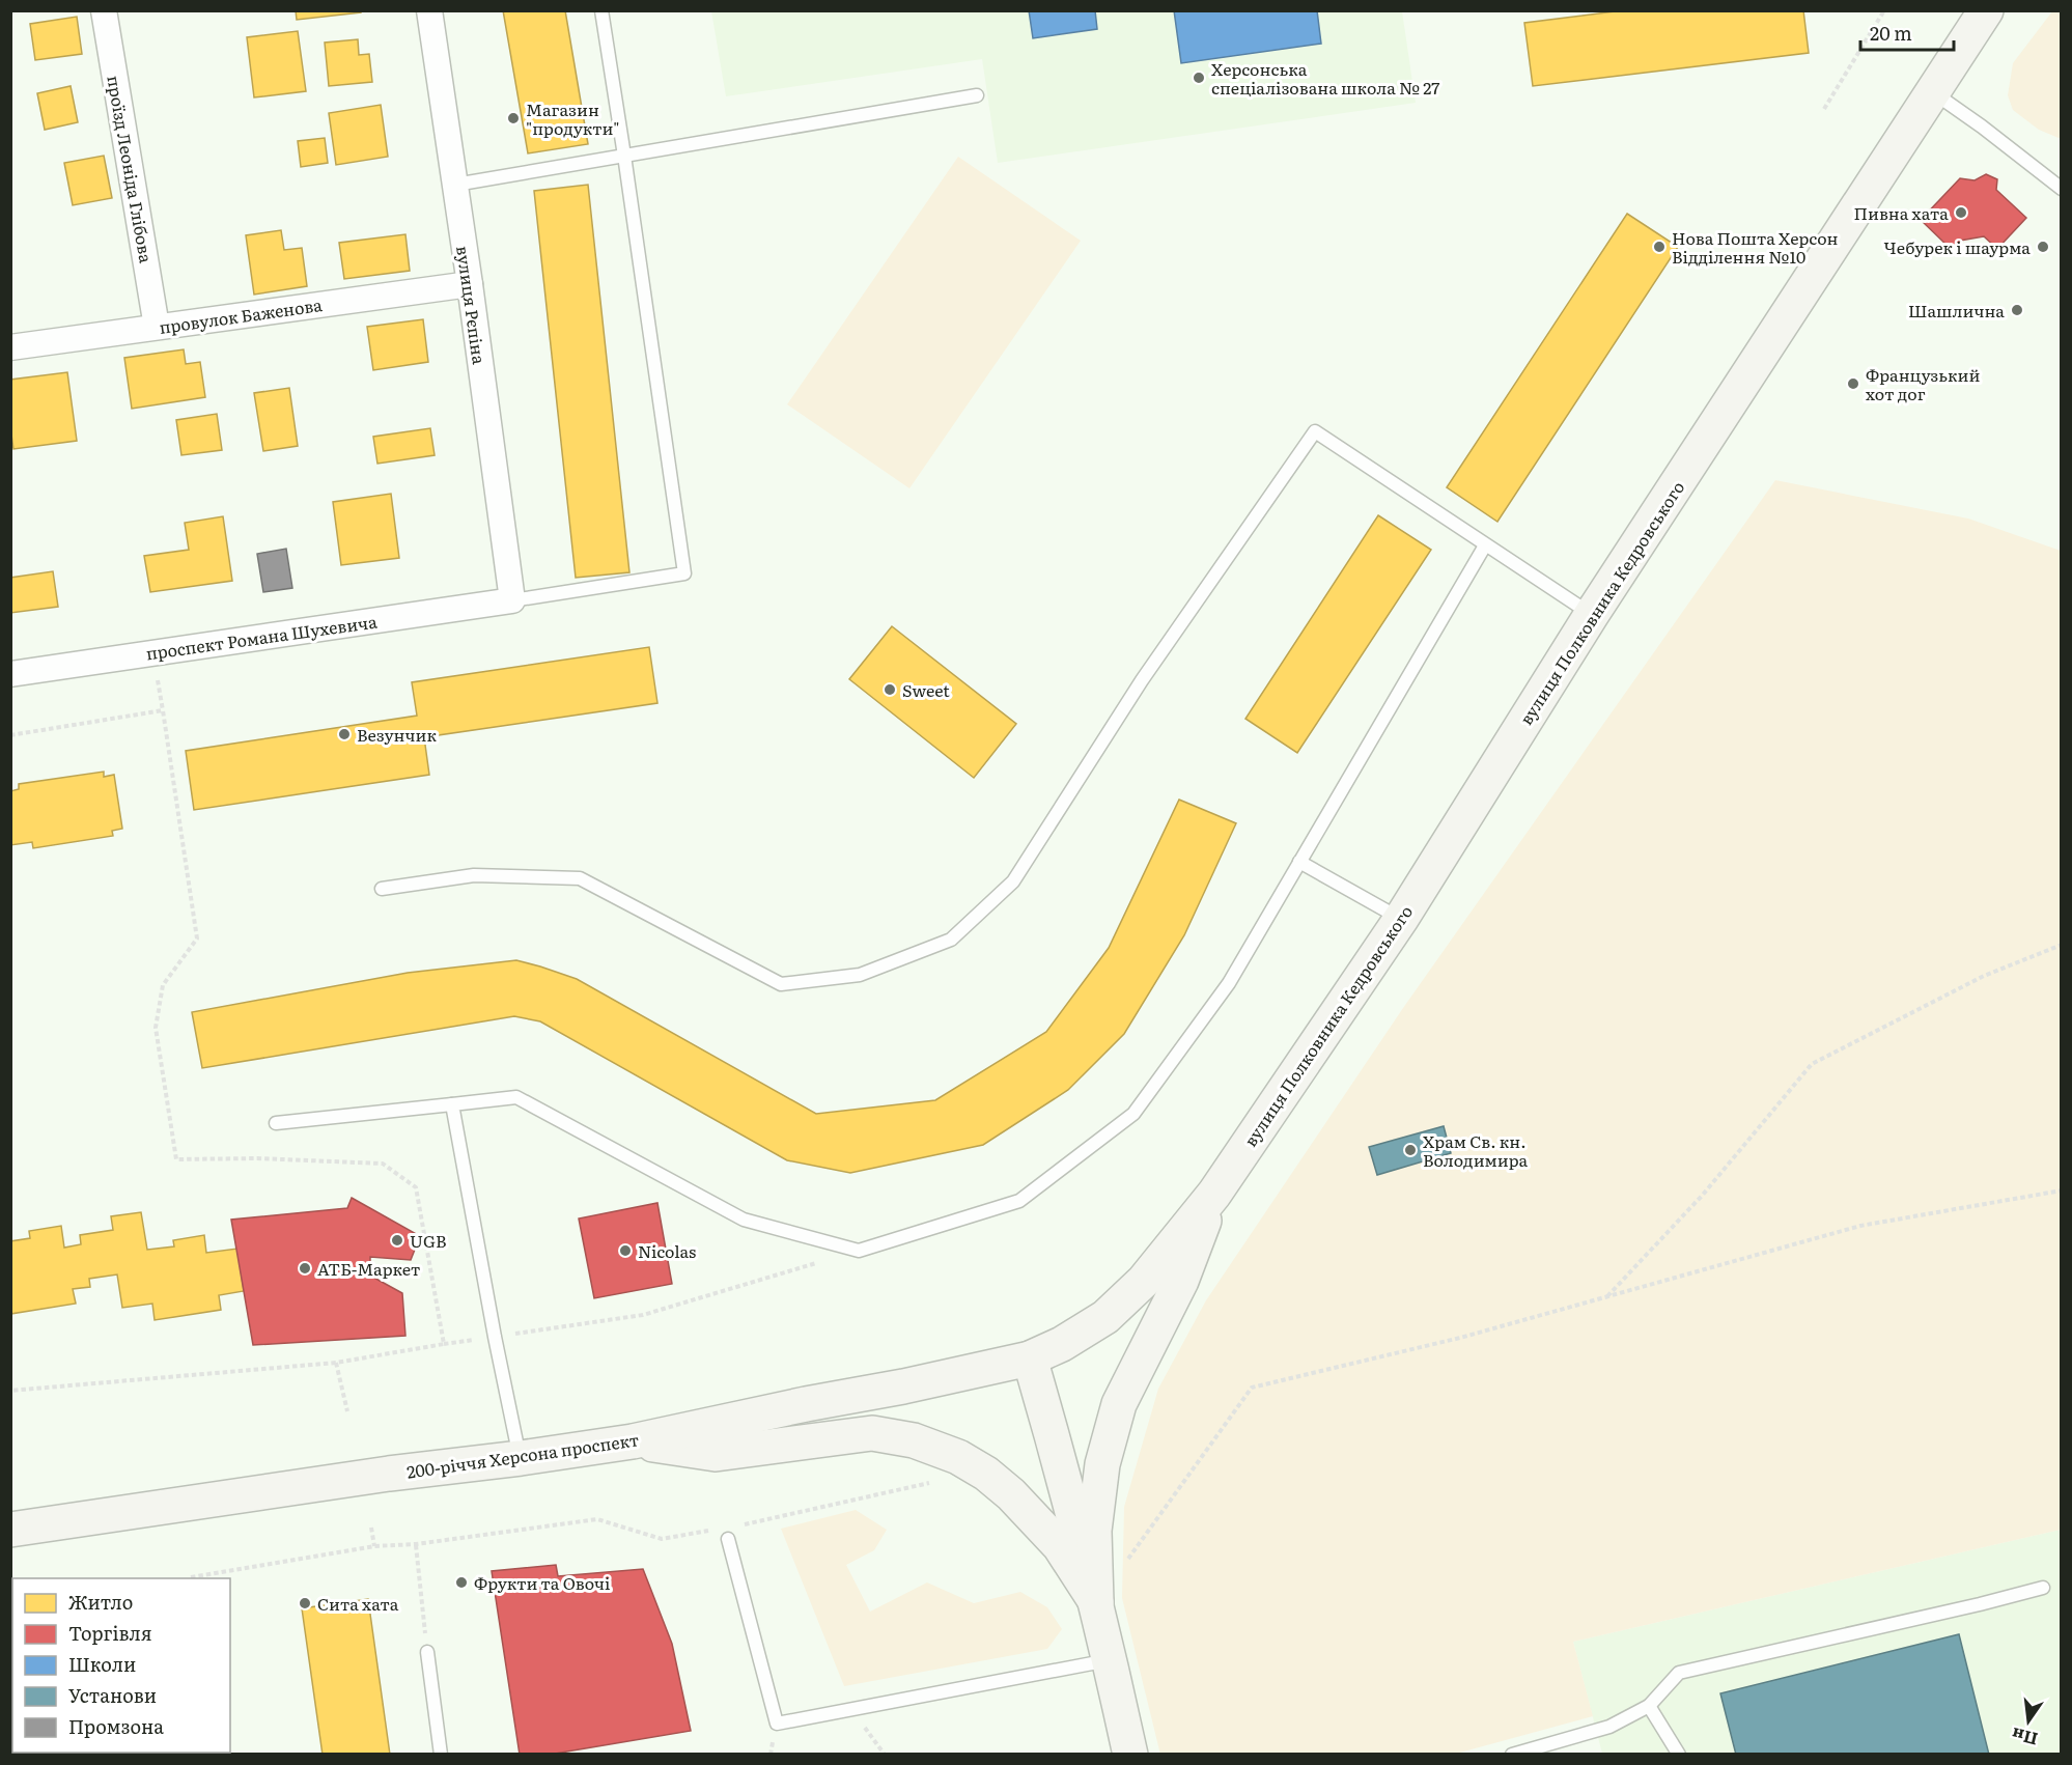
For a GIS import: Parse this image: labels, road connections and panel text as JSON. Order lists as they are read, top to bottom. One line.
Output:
{"streets":{"street":["проїзд Леоніда Глібова","вулиця Рєпіна","провулок Баженова","вулиця Полковника Кедровського","проспект Романа Шухевича","200-річчя Херсона проспект"]},"crossings":[["проїзд Леоніда Глібова","провулок Баженова"],["вулиця Рєпіна","провулок Баженова"],["вулиця Рєпіна","проспект Романа Шухевича"],["вулиця Полковника Кедровського","200-річчя Херсона проспект"]],"places":["Херсонська спеціалізована школа № 27","Магазин \"продукти\"","Пивна хата","Нова Пошта Херсон Відділення №10","Чебурек і шаурма","Шашлична","Французький хот дог","Sweet","Везунчик","Храм Св. кн. Володимира","UGB","Nicolas","АТБ-Маркет","Фрукти та Овочі","Сита хата"],"legend":["Житло","Торгівля","Школи","Установи","Промзона"],"scale_bar":"20 m","north":"bottom"}
